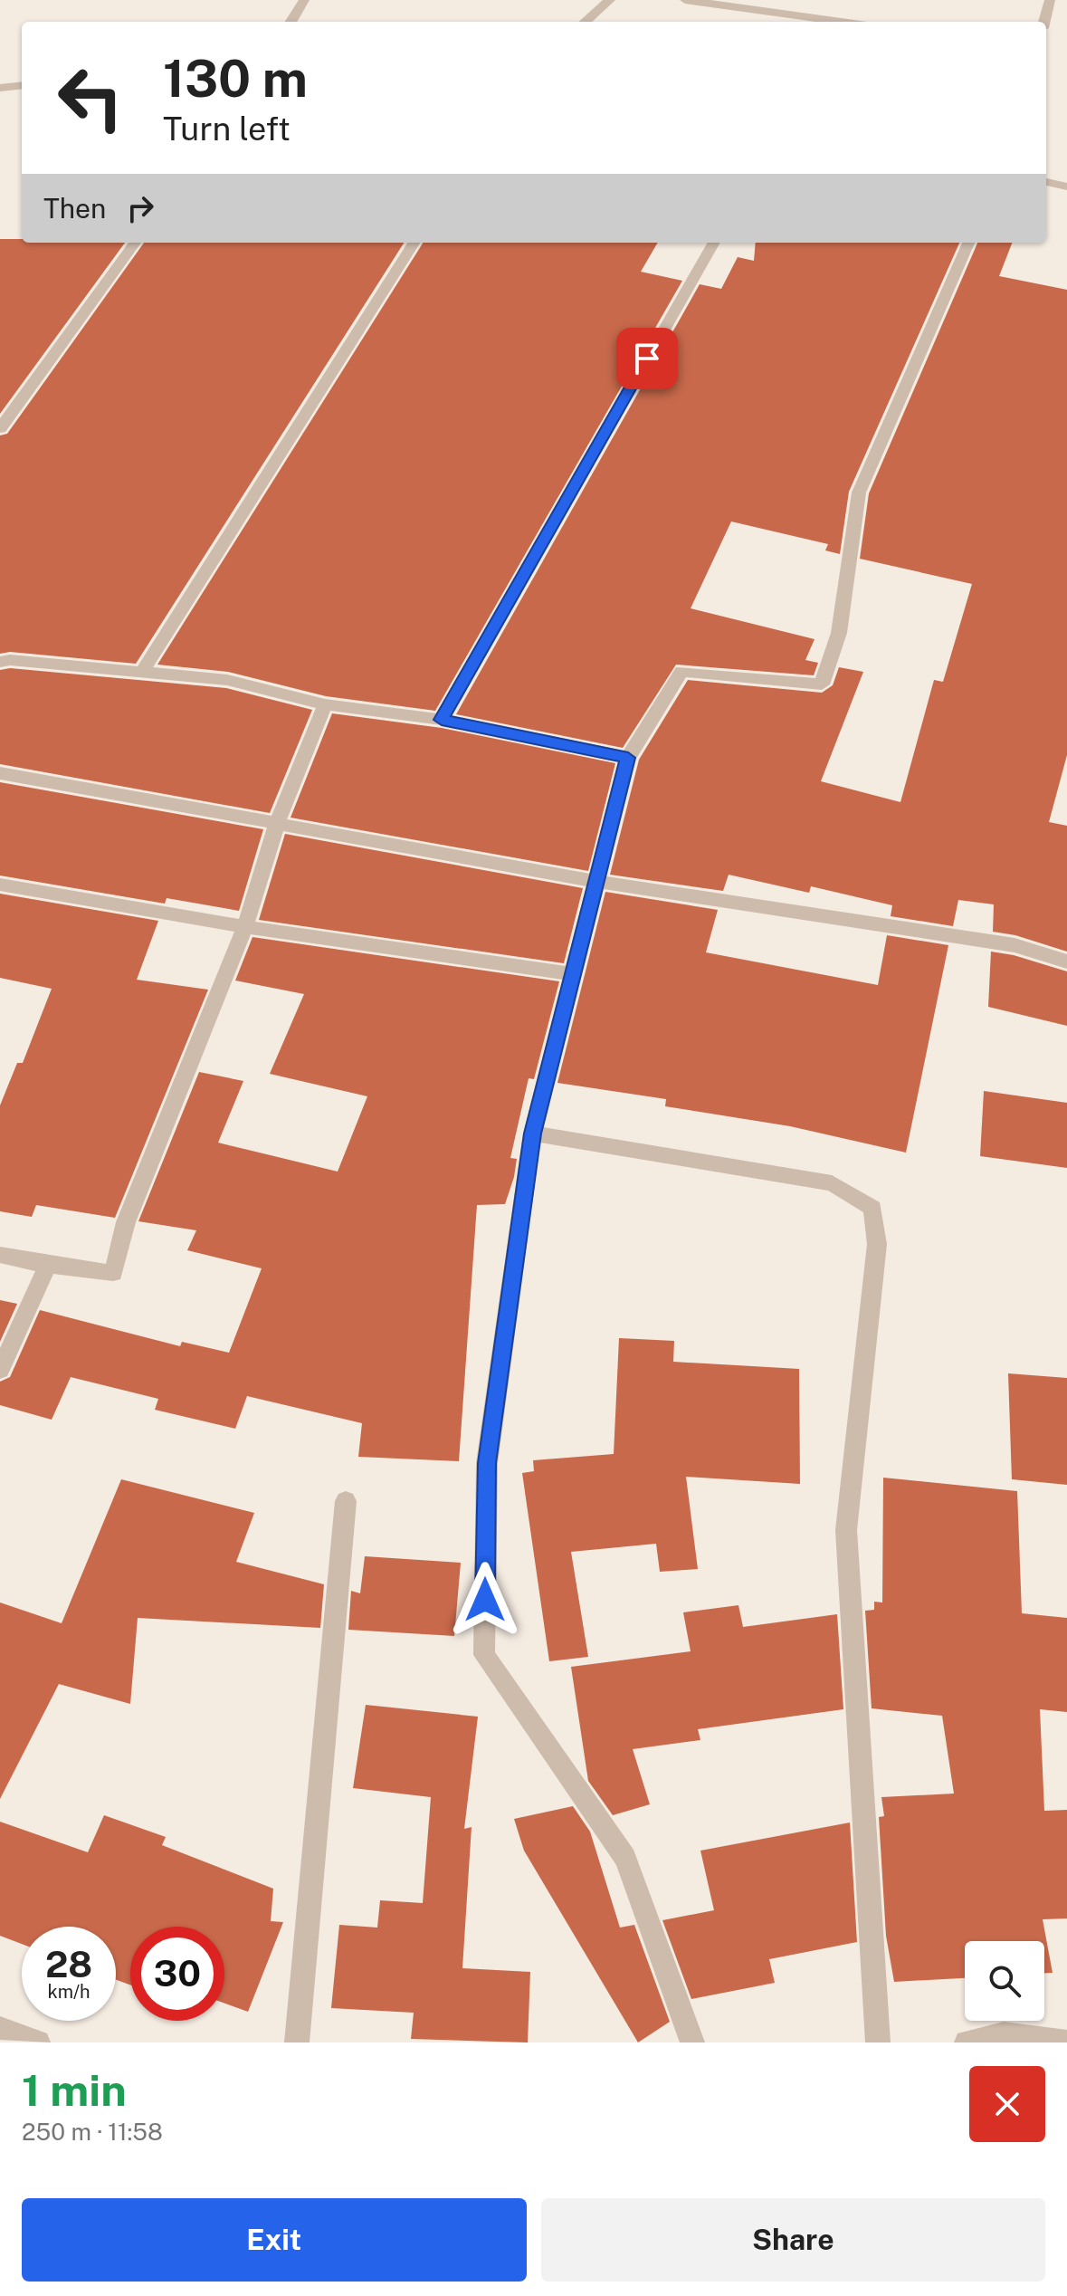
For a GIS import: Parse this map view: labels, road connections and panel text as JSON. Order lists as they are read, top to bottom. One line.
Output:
{"page":{"turn":["130 m","Turn left"],"then":"Then","speed":"28 km/h","limit":"30","heading":["1 min","250 m · 11:58"],"buttons":["Exit","Share"]}}
